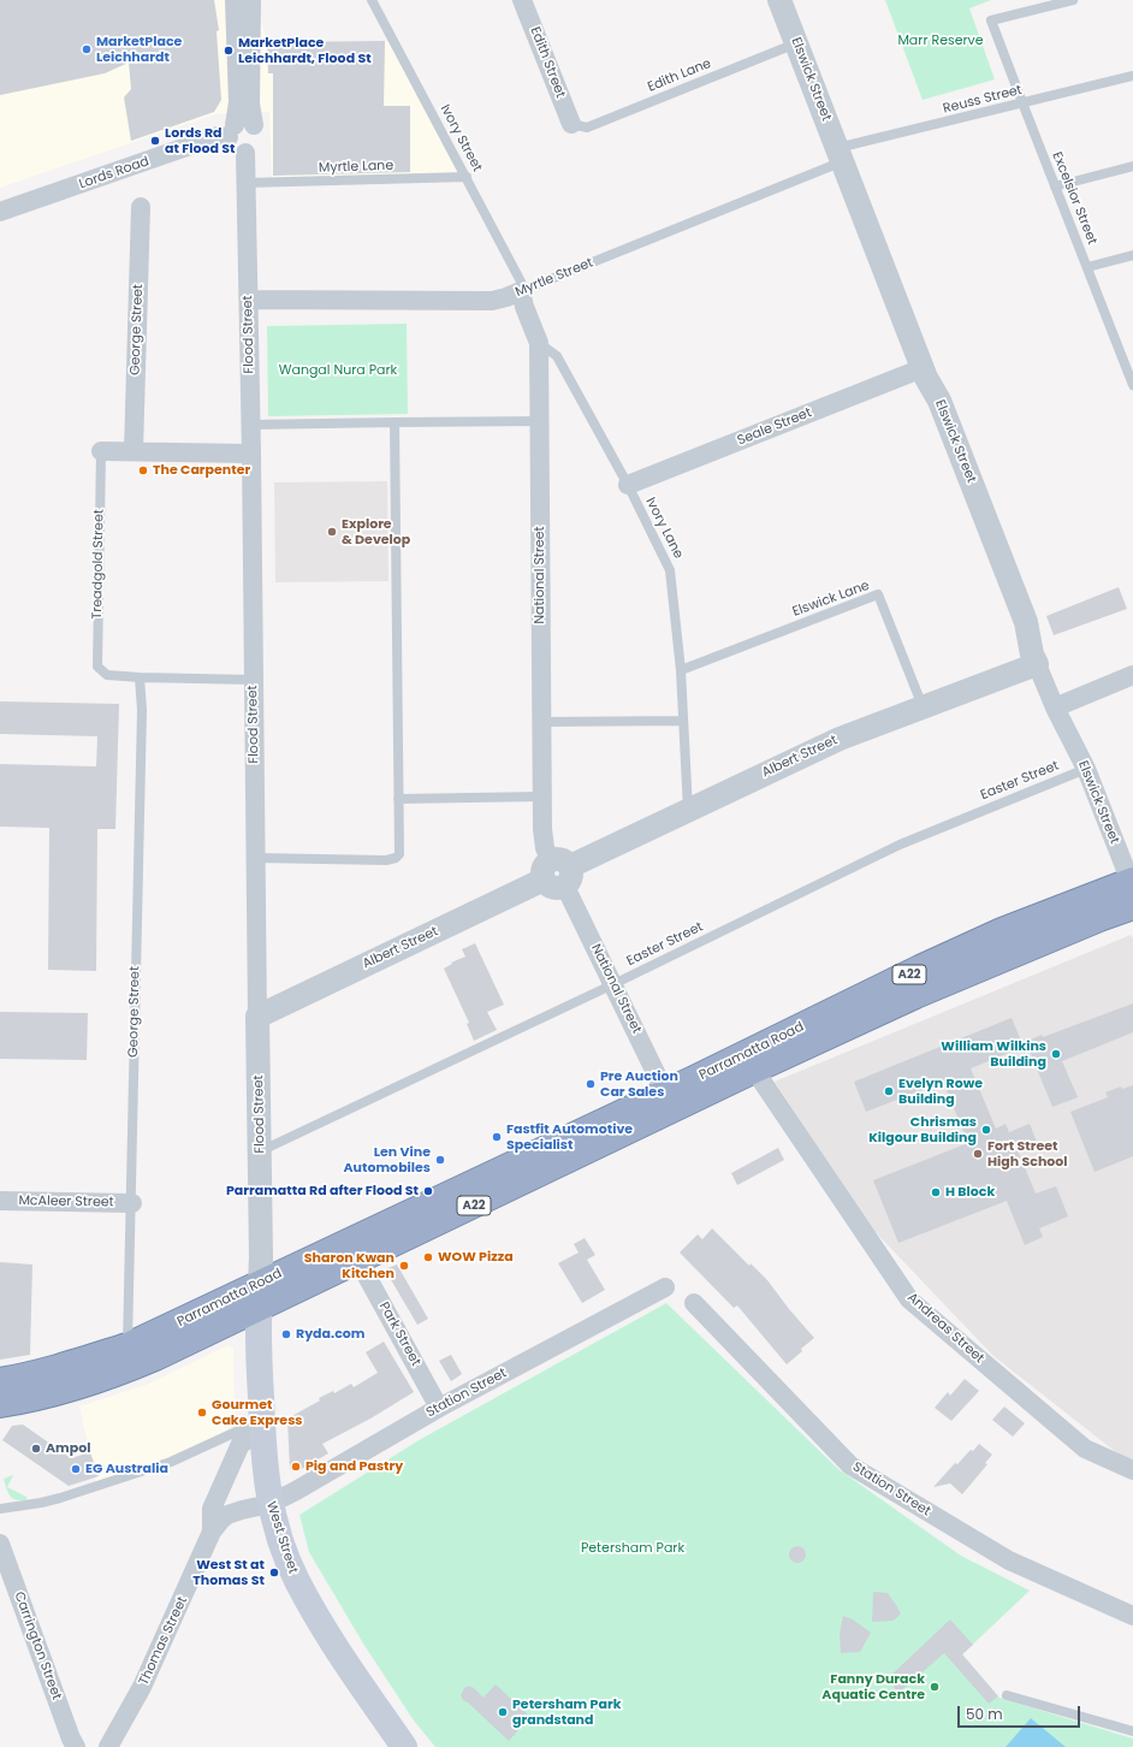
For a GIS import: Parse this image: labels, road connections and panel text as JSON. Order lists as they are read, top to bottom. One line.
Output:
{"streets":{"highway":["A22","Parramatta Road"],"main road":["West Street"],"street":["Edith Street","Elswick Street","Lords Road","Myrtle Street","George Street","Flood Street","Seale Street","Treadgold Street","National Street","Albert Street","McAleer Street","Andreas Street","Park Street","Station Street","Thomas Street","Carrington Street"],"lane":["Edith Lane","Reuss Street","Ivory Street","Myrtle Lane","Excelsior Street","Ivory Lane","Elswick Lane","Easter Street"]},"crossings":[["Edith Street","Edith Lane"],["Edith Lane","Elswick Street"],["Elswick Street","Reuss Street"],["Elswick Street","Myrtle Street"],["Elswick Street","Seale Street"],["Elswick Street","Albert Street"],["Elswick Street","Easter Street"],["Elswick Street","Parramatta Road"],["Reuss Street","Excelsior Street"],["Reuss Street","Myrtle Street"],["Ivory Street","Myrtle Lane"],["Ivory Street","Myrtle Street"],["Ivory Street","National Street"],["Myrtle Lane","Flood Street"],["Myrtle Street","Flood Street"],["Myrtle Street","National Street"],["George Street","Treadgold Street"],["George Street","Parramatta Road"],["George Street","McAleer Street"],["Flood Street","Treadgold Street"],["Flood Street","Albert Street"],["Flood Street","Easter Street"],["Flood Street","Parramatta Road"],["Flood Street","West Street"],["Seale Street","Ivory Lane"],["Ivory Lane","National Street"],["Ivory Lane","Elswick Lane"],["Ivory Lane","Albert Street"],["National Street","Albert Street"],["National Street","Easter Street"],["National Street","Parramatta Road"],["Elswick Lane","Albert Street"],["Parramatta Road","Andreas Street"],["Parramatta Road","Park Street"],["Parramatta Road","West Street"],["Park Street","Station Street"],["Station Street","West Street"],["Station Street","Thomas Street"],["West Street","Thomas Street"]],"parks":["Marr Reserve","Wangal Nura Park","Petersham Park"],"places":["MarketPlace Leichhardt","MarketPlace Leichhardt, Flood St","Lords Rd at Flood St","The Carpenter","Explore & Develop","William Wilkins Building","Pre Auction Car Sales","Evelyn Rowe Building","Chrismas Kilgour Building","Fastfit Automotive Specialist","Fort Street High School","Len Vine Automobiles","Parramatta Rd after Flood St","H Block","WOW Pizza","Sharon Kwan Kitchen","Ryda.com","Gourmet Cake Express","Ampol","Pig and Pastry","EG Australia","West St at Thomas St","Fanny Durack Aquatic Centre","Petersham Park grandstand"],"scale_bar":"50 m"}
